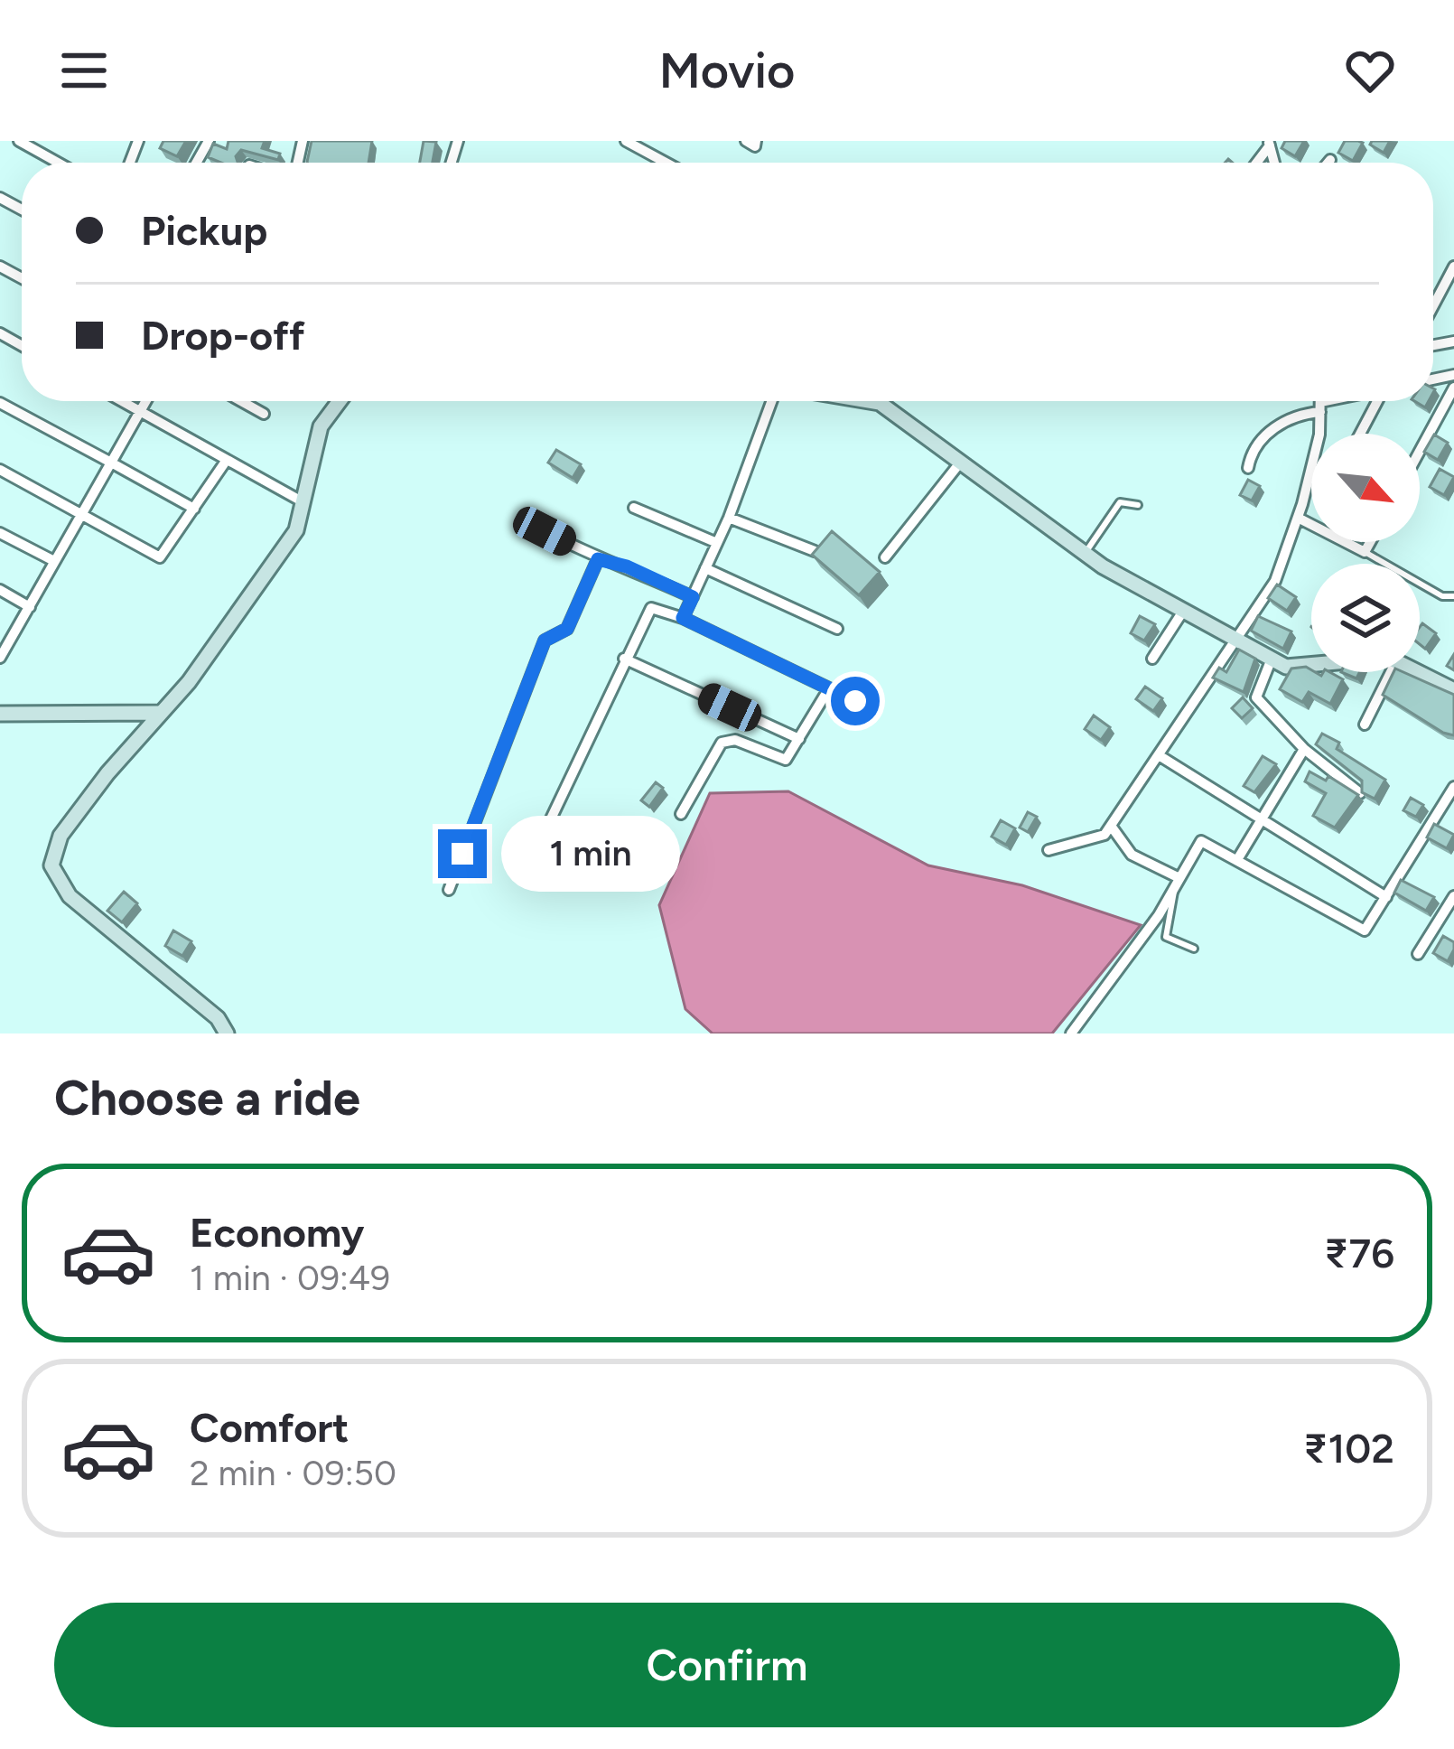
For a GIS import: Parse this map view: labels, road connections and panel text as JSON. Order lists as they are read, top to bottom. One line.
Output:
{"north":"bottom right","page":{"header":"Movio","banner":["Pickup","Drop-off"],"bubble":"1 min","heading":"Choose a ride","list":[{"name":"Economy","note":"1 min · 09:49","value":"₹76"},{"name":"Comfort","note":"2 min · 09:50","value":"₹102"}],"buttons":"Confirm"}}
